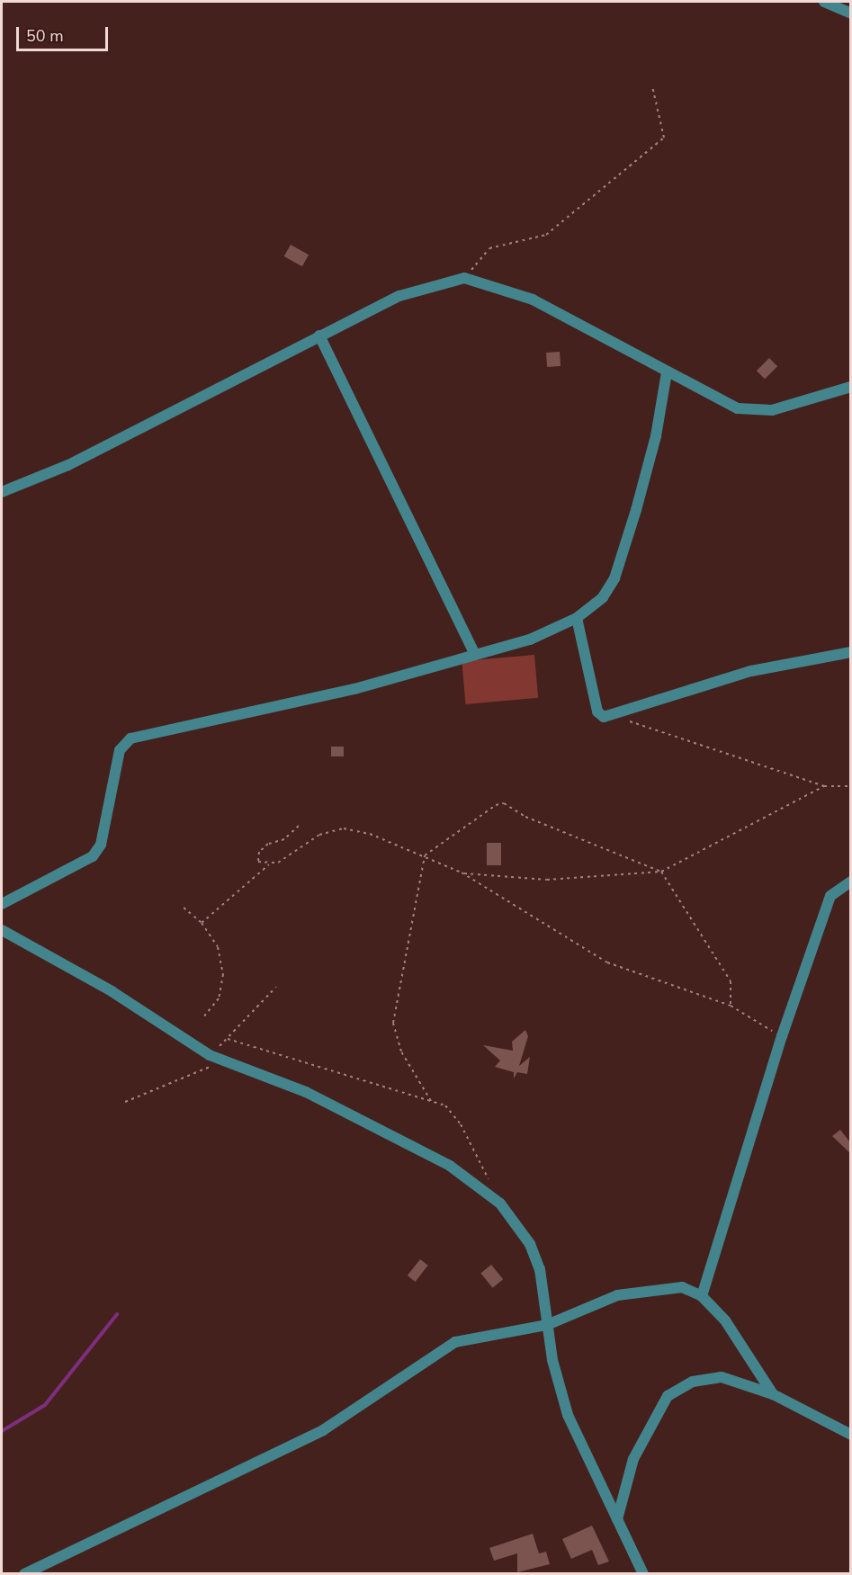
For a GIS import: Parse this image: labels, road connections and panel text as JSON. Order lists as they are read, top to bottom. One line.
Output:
{"scale_bar":"50 m"}
